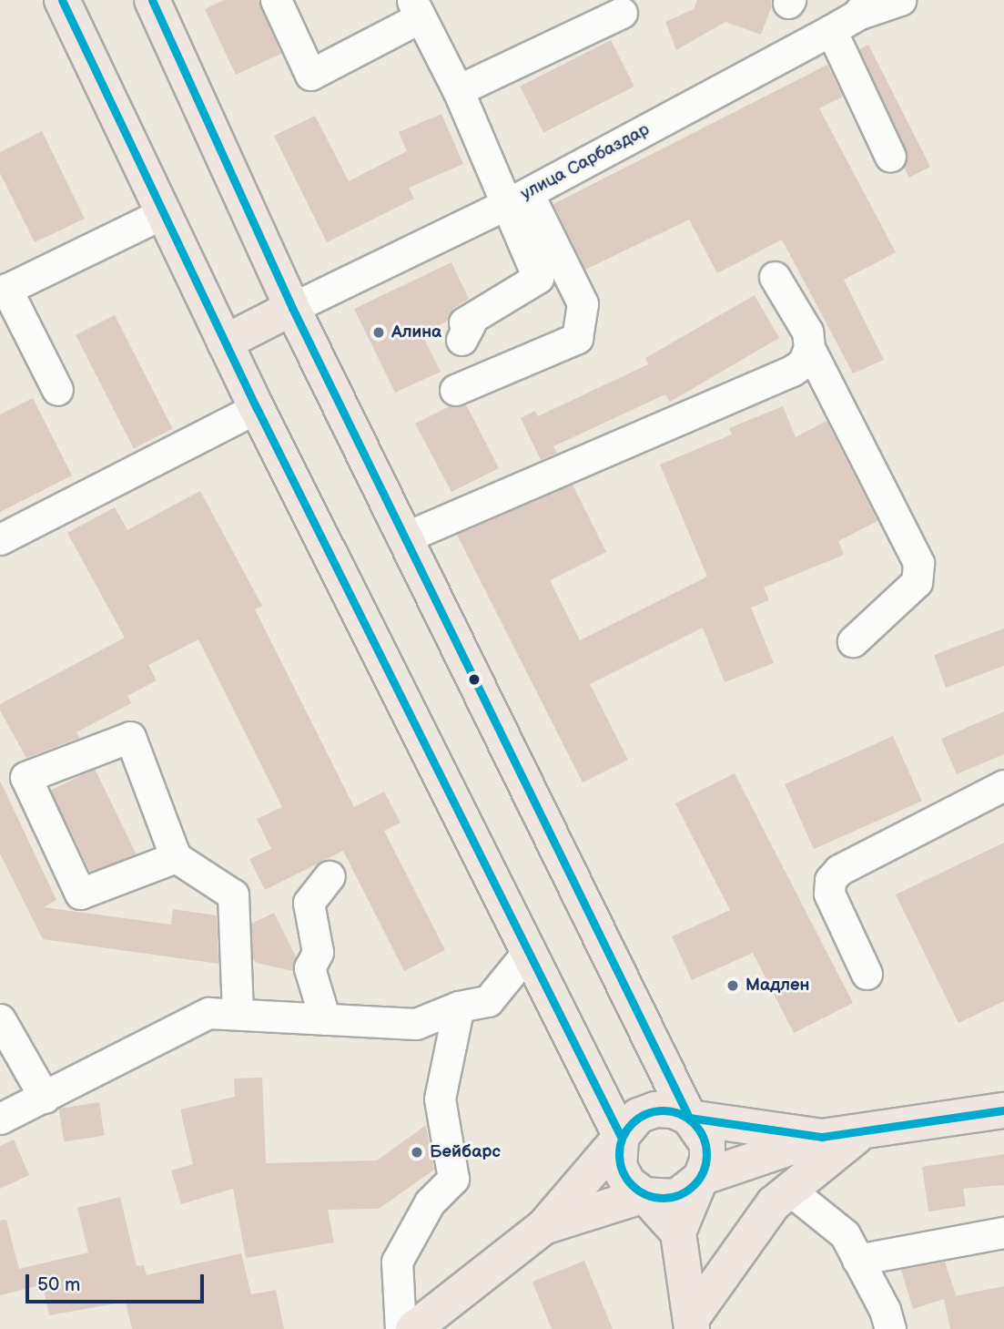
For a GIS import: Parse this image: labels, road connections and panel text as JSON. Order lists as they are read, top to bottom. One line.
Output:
{"streets":{"street":["улица Сарбаздар"]},"places":["Алина","Мадлен","Бейбарс"],"scale_bar":"50 m"}
